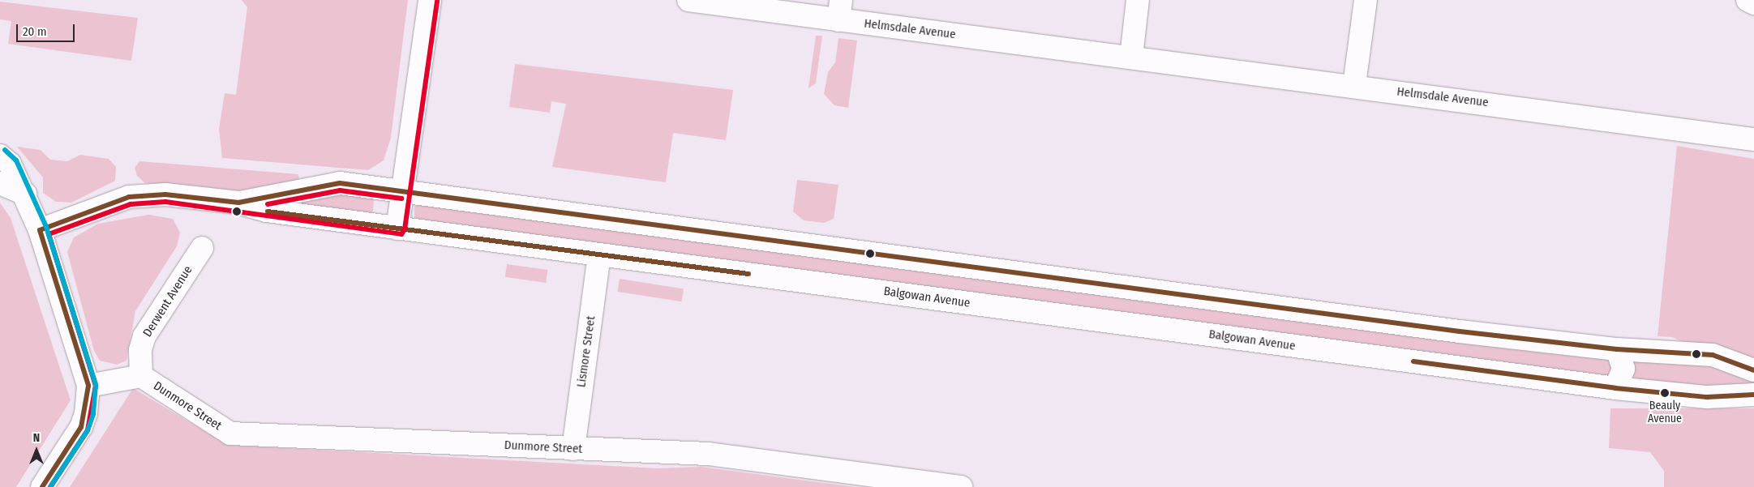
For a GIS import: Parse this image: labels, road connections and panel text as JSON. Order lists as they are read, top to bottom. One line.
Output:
{"streets":{"street":["Helmsdale Avenue","Balgowan Avenue","Derwent Avenue","Lismore Street","Dunmore Street"]},"crossings":[["Balgowan Avenue","Lismore Street"],["Derwent Avenue","Dunmore Street"],["Lismore Street","Dunmore Street"]],"places":["Beauly Avenue"],"scale_bar":"20 m","north":"top"}
